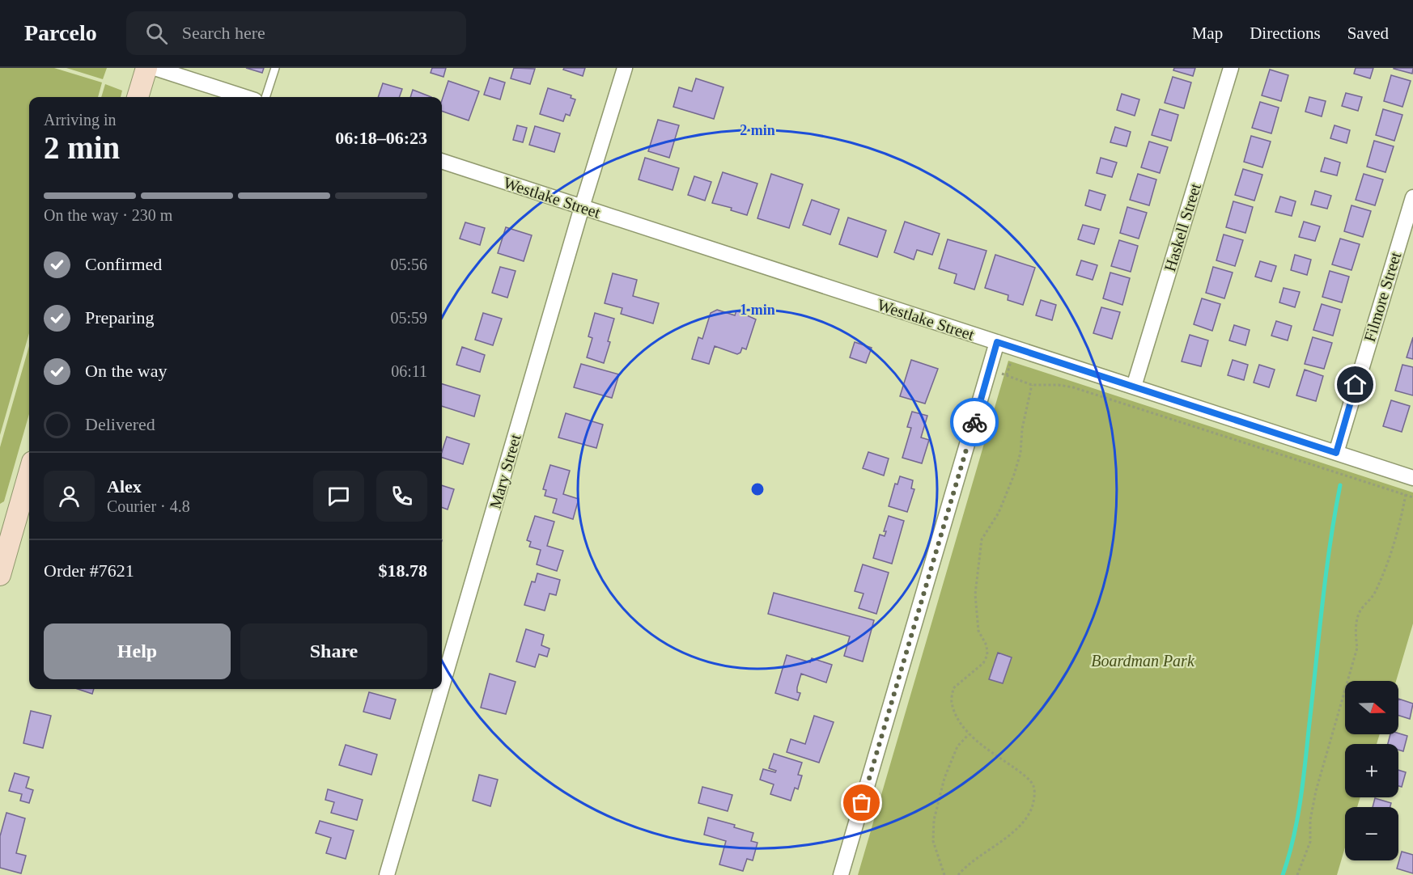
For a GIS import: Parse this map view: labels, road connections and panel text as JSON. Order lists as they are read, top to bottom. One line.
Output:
{"streets":{"street":["Westlake Street","Haskell Street","Filmore Street","Mary Street"]},"crossings":[["Westlake Street","Haskell Street"],["Westlake Street","Filmore Street"],["Westlake Street","Mary Street"]],"parks":["Boardman Park"],"north":"right","page":{"header":"Parcelo","search":"Search here","nav":["Map","Directions","Saved"],"heading":["2 min","Arriving in","06:18–06:23"],"panel":["Alex","Courier · 4.8","Order #7621","$18.78"],"bar":"On the way · 230 m","list":[["Confirmed","05:56"],["Preparing","05:59"],["On the way","06:11"],"Delivered"],"buttons":["Help","Share"],"map_buttons":["+","−"]},"rings":["2 min","1 min"]}
